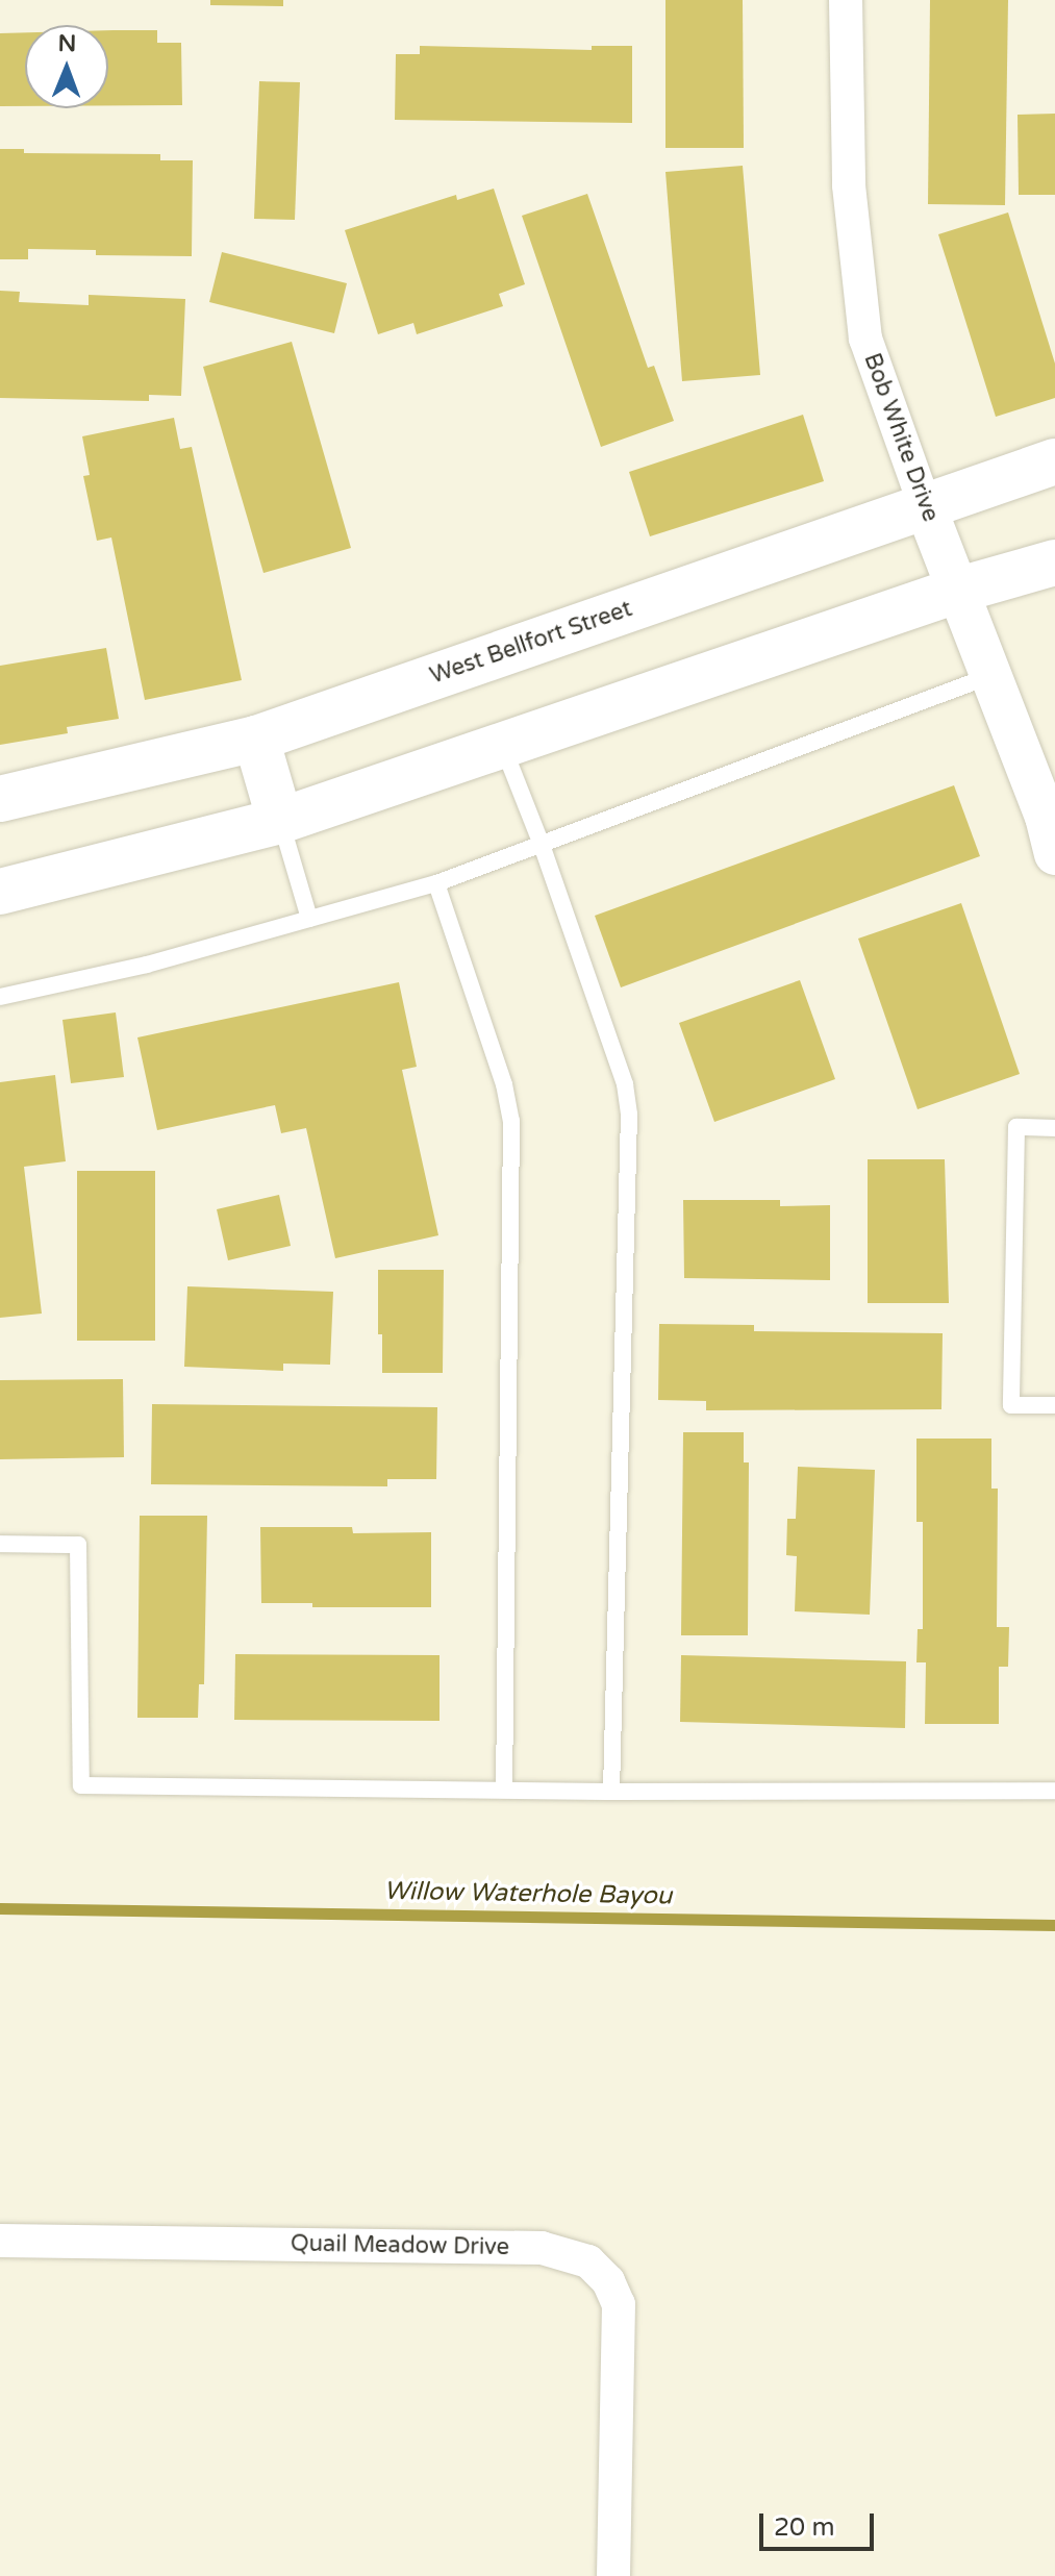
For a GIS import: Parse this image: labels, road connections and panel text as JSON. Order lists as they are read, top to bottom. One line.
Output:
{"streets":{"main road":["West Bellfort Street"],"street":["Bob White Drive","Quail Meadow Drive"]},"crossings":[["Bob White Drive","West Bellfort Street"]],"water":["Willow Waterhole Bayou"],"scale_bar":"20 m","north":"top"}
